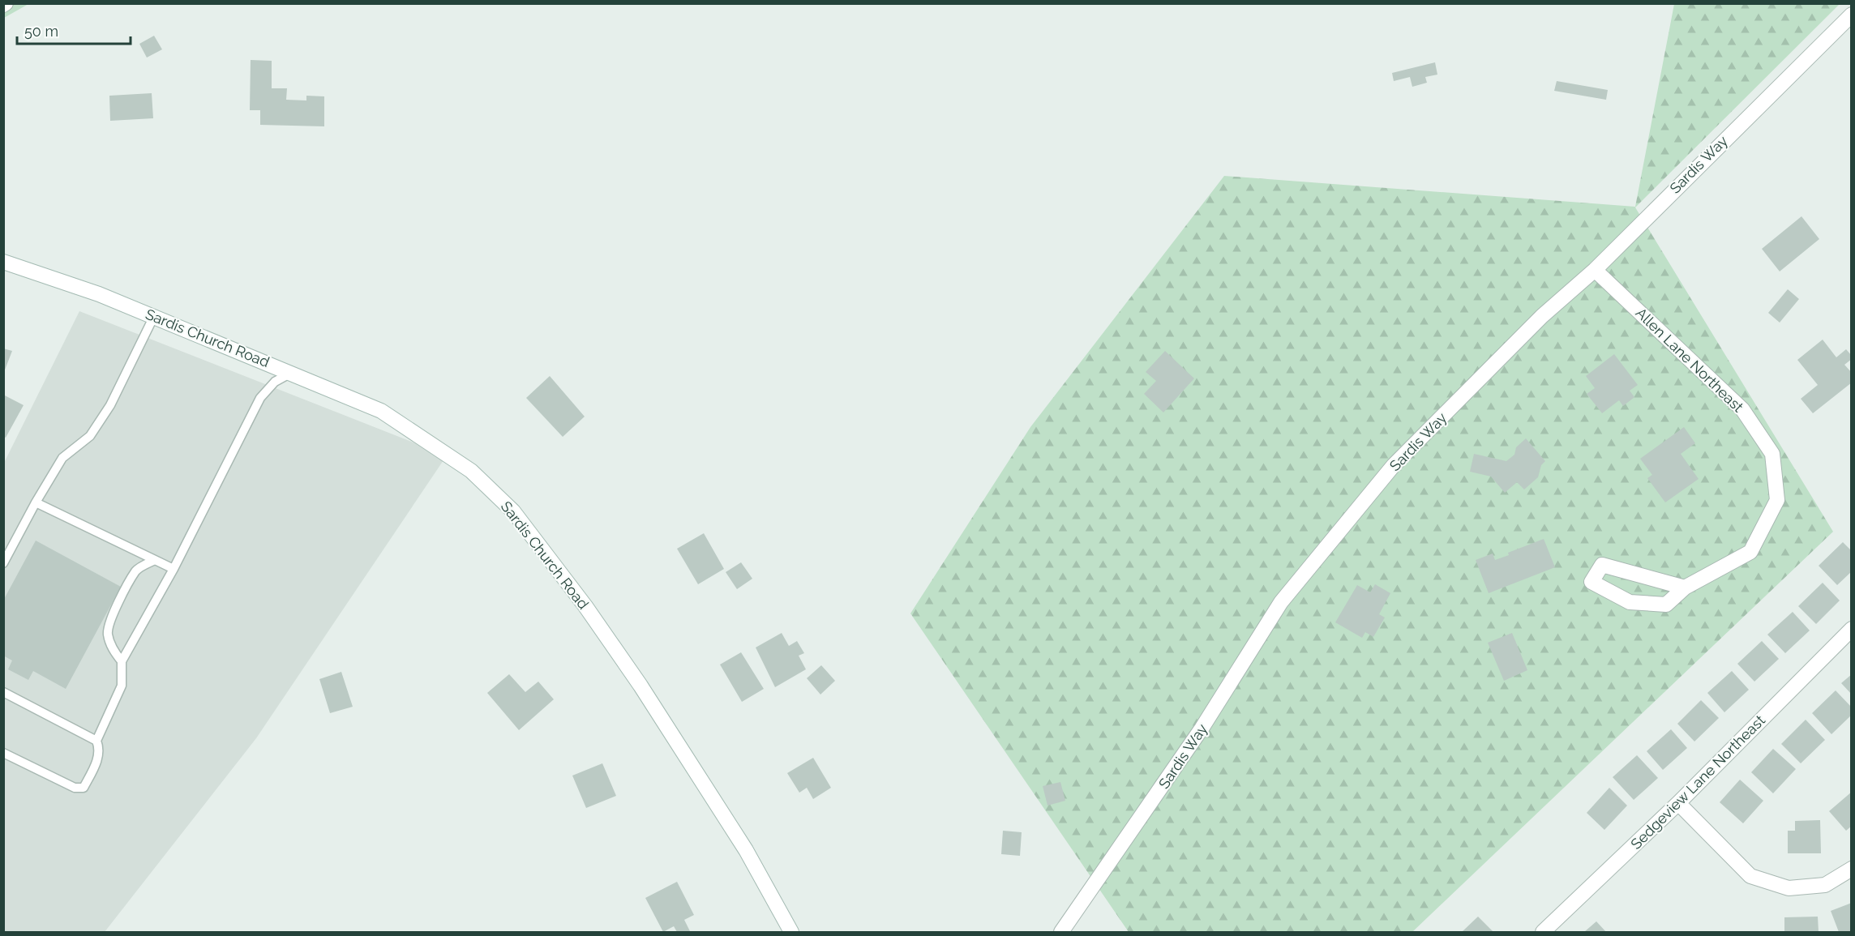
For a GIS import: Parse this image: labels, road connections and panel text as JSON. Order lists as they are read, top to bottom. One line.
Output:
{"streets":{"street":["Sardis Way","Sardis Church Road","Allen Lane Northeast","Sedgeview Lane Northeast"]},"crossings":[["Sardis Way","Allen Lane Northeast"]],"scale_bar":"50 m"}
